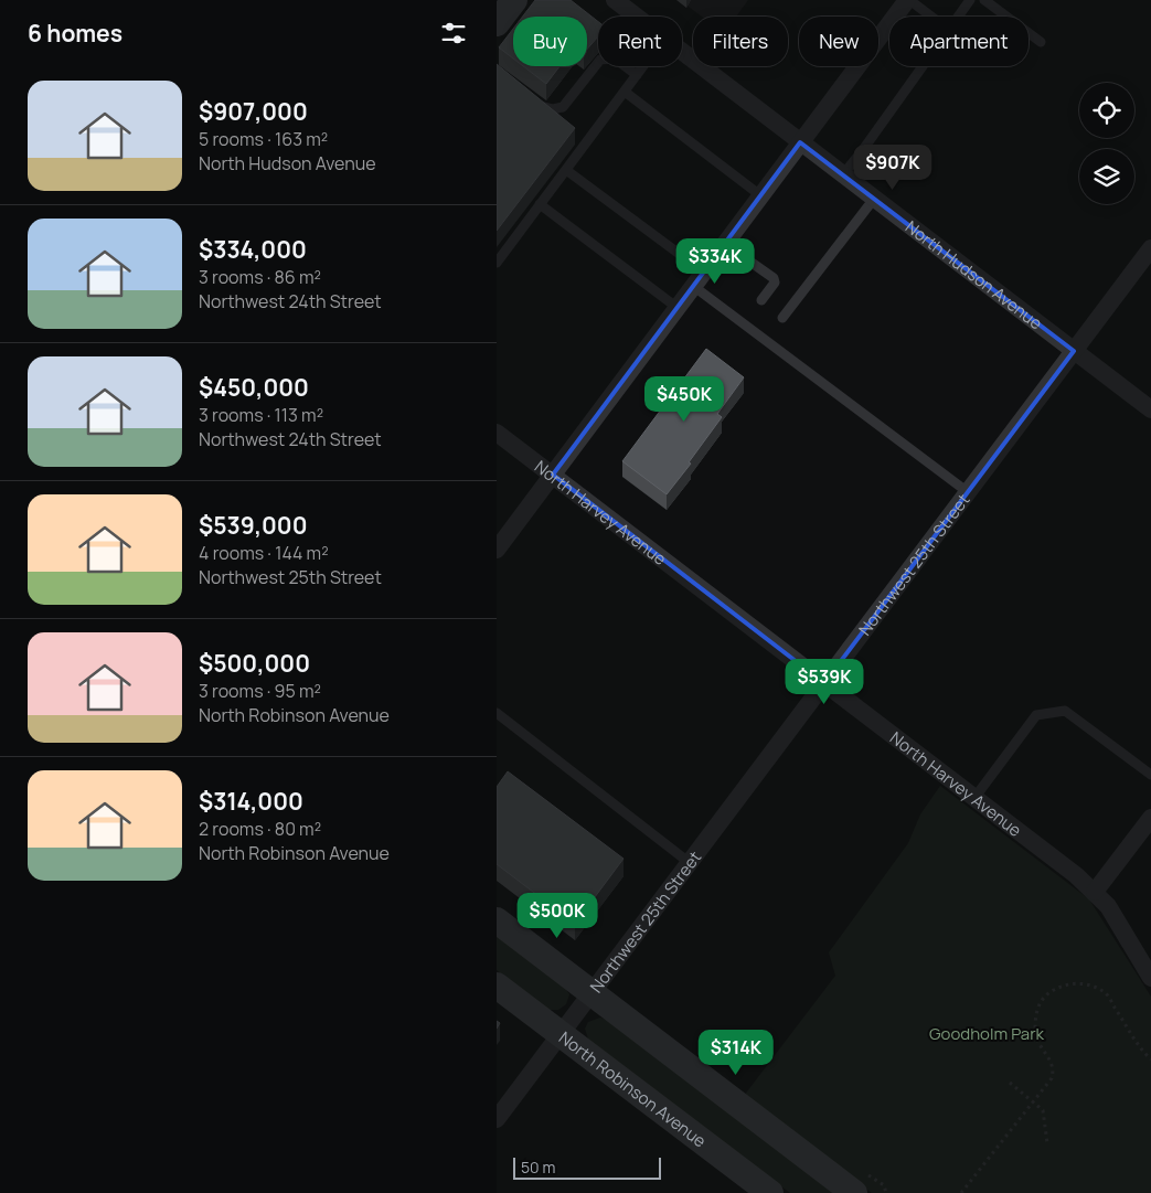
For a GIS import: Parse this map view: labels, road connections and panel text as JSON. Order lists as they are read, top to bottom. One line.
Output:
{"streets":{"street":["North Hudson Avenue","North Harvey Avenue","Northwest 25th Street","North Robinson Avenue"]},"crossings":[["North Hudson Avenue","Northwest 25th Street"],["North Harvey Avenue","Northwest 25th Street"],["Northwest 25th Street","North Robinson Avenue"]],"parks":["Goodholm Park"],"scale_bar":"50 m","page":{"heading":"6 homes","chip":["Buy","Rent","Filters","New","Apartment"],"list":[{"name":"$907,000","note":"5 rooms · 163 m² · North Hudson Avenue"},{"name":"$334,000","note":"3 rooms · 86 m² · Northwest 24th Street"},{"name":"$450,000","note":"3 rooms · 113 m² · Northwest 24th Street"},{"name":"$539,000","note":"4 rooms · 144 m² · Northwest 25th Street"},{"name":"$500,000","note":"3 rooms · 95 m² · North Robinson Avenue"},{"name":"$314,000","note":"2 rooms · 80 m² · North Robinson Avenue"}],"price":["$907K","$334K","$450K","$539K","$500K","$314K"],"scale":"50 m"}}
